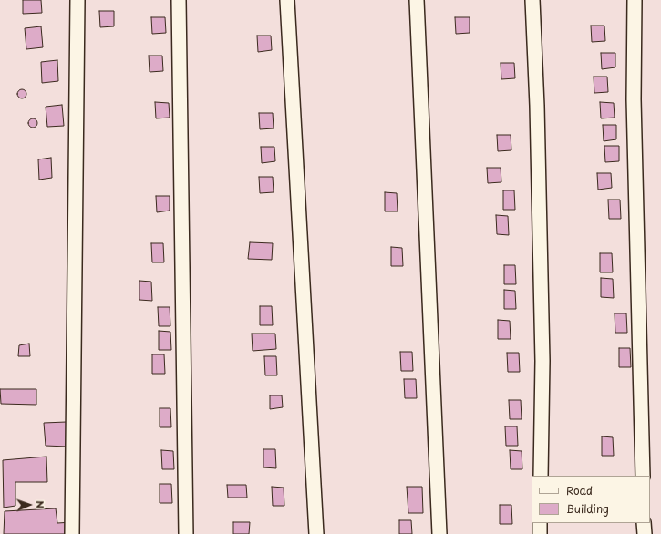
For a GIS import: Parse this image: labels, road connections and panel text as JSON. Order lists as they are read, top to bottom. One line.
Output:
{"legend":["Road","Building"],"north":"right"}
